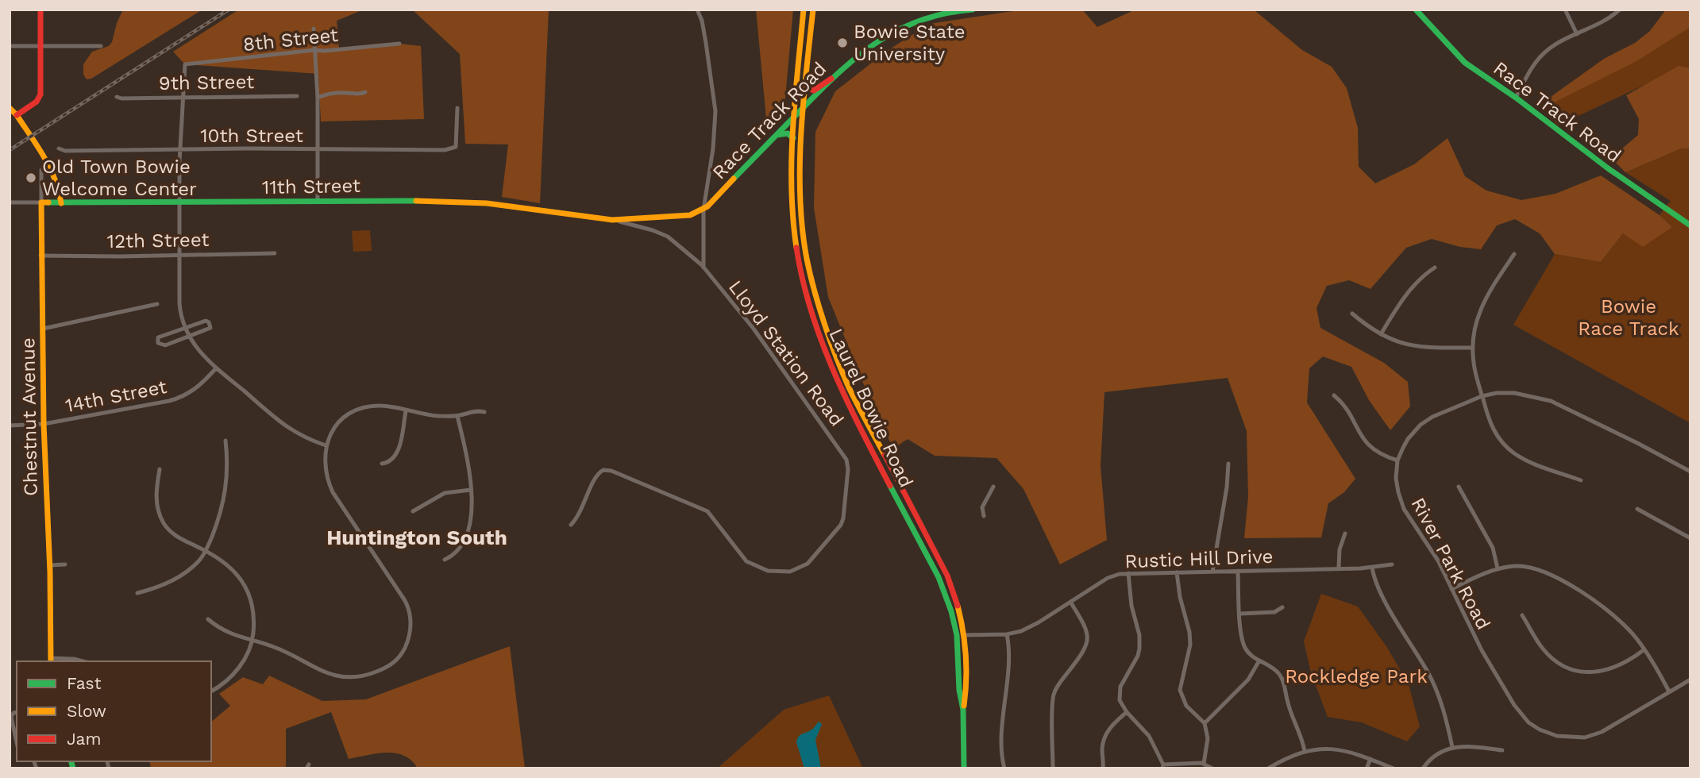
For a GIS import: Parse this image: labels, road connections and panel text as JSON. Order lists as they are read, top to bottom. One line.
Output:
{"streets":{"main road":["Race Track Road","11th Street","Laurel Bowie Road","Chestnut Avenue"],"street":["8th Street","9th Street","10th Street","12th Street","Lloyd Station Road","14th Street","Rustic Hill Drive","River Park Road"]},"crossings":[["8th Street","9th Street"],["Race Track Road","Laurel Bowie Road"],["11th Street","Lloyd Station Road"],["11th Street","Chestnut Avenue"],["12th Street","Chestnut Avenue"],["14th Street","Chestnut Avenue"],["Laurel Bowie Road","Rustic Hill Drive"]],"districts":["Huntington South"],"parks":["Bowie Race Track","Rockledge Park"],"places":["Bowie State University","Old Town Bowie Welcome Center"],"legend":["Fast","Slow","Jam"]}
